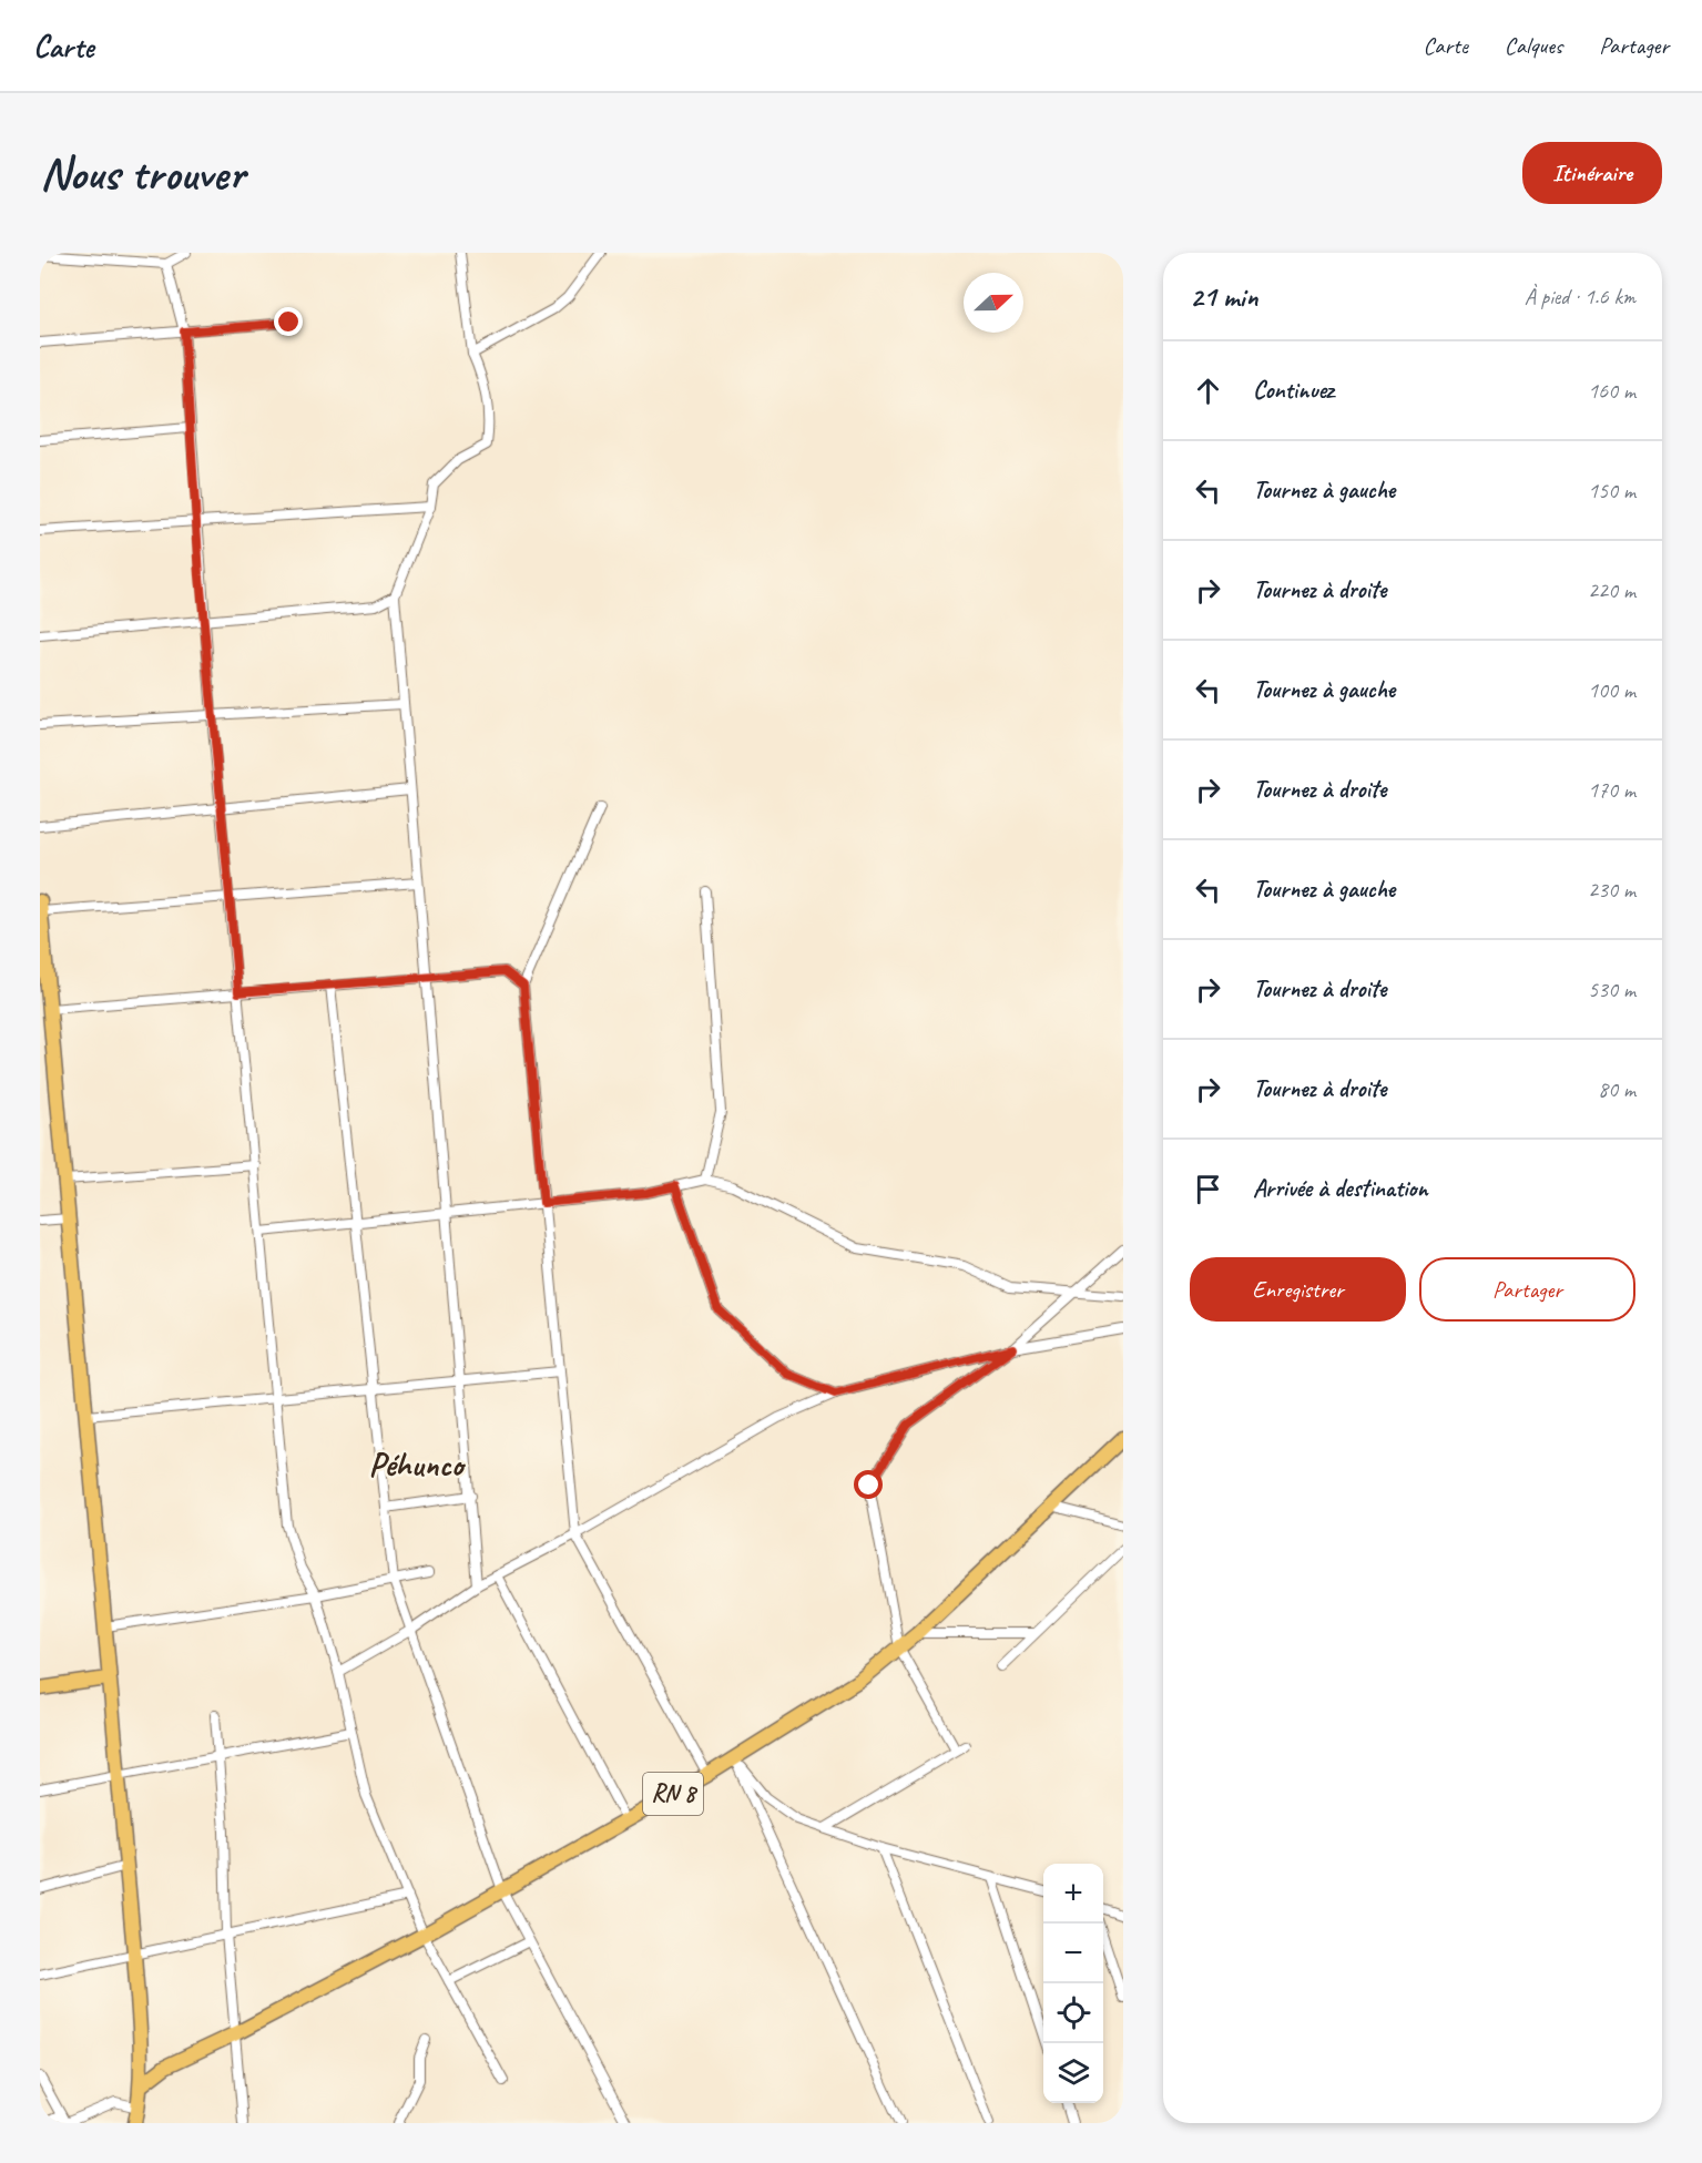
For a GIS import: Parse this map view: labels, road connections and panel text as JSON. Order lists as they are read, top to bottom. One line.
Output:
{"streets":{"main road":["RN 8"]},"districts":["Péhunco"],"north":"right","page":{"header":"Carte","nav":["Carte","Calques","Partager"],"buttons":["Itinéraire",["Enregistrer","Partager"]],"title":"Nous trouver","heading":["21 min","À pied · 1.6 km"],"list":[["Continuez","160 m"],["Tournez à gauche","150 m"],["Tournez à droite","220 m"],["Tournez à gauche","100 m"],["Tournez à droite","170 m"],["Tournez à gauche","230 m"],["Tournez à droite","530 m"],["Tournez à droite","80 m"],"Arrivée à destination"],"map_buttons":["+","−"]}}
